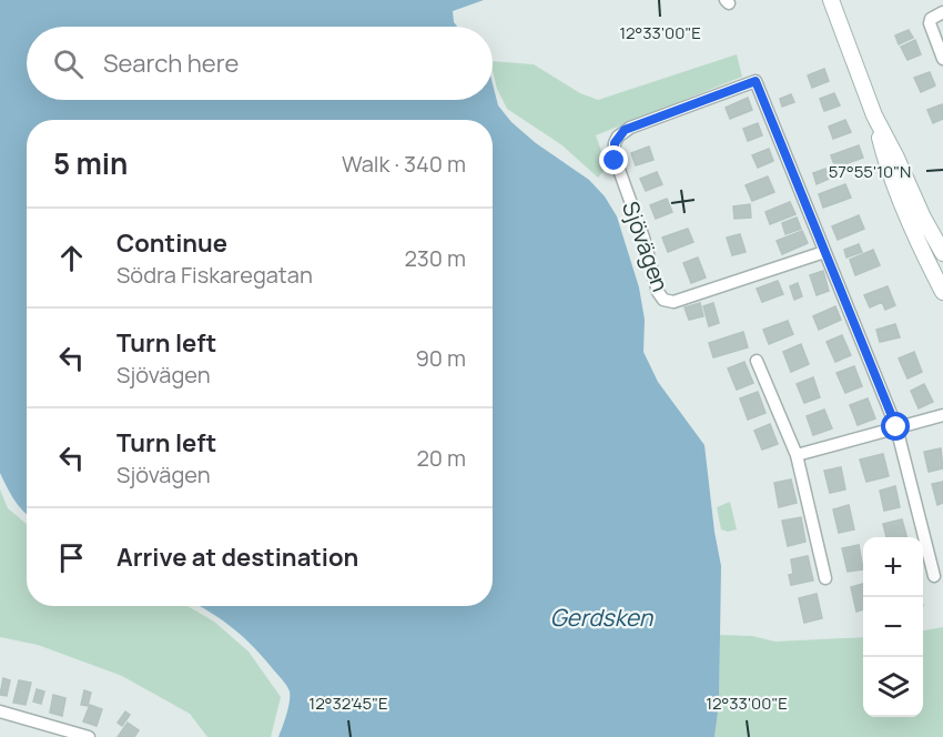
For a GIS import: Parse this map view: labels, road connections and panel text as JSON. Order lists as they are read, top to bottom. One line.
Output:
{"streets":{"street":["Sjövägen"]},"water":["Gerdsken"],"page":{"search":"Search here","heading":["5 min","Walk · 340 m"],"list":[["Continue","Södra Fiskaregatan","230 m"],["Turn left","Sjövägen","90 m"],["Turn left","Sjövägen","20 m"],"Arrive at destination"],"map_buttons":["+","−"]},"coordinates":["12°33'00\"E","57°55'10\"N","12°32'45\"E"]}
